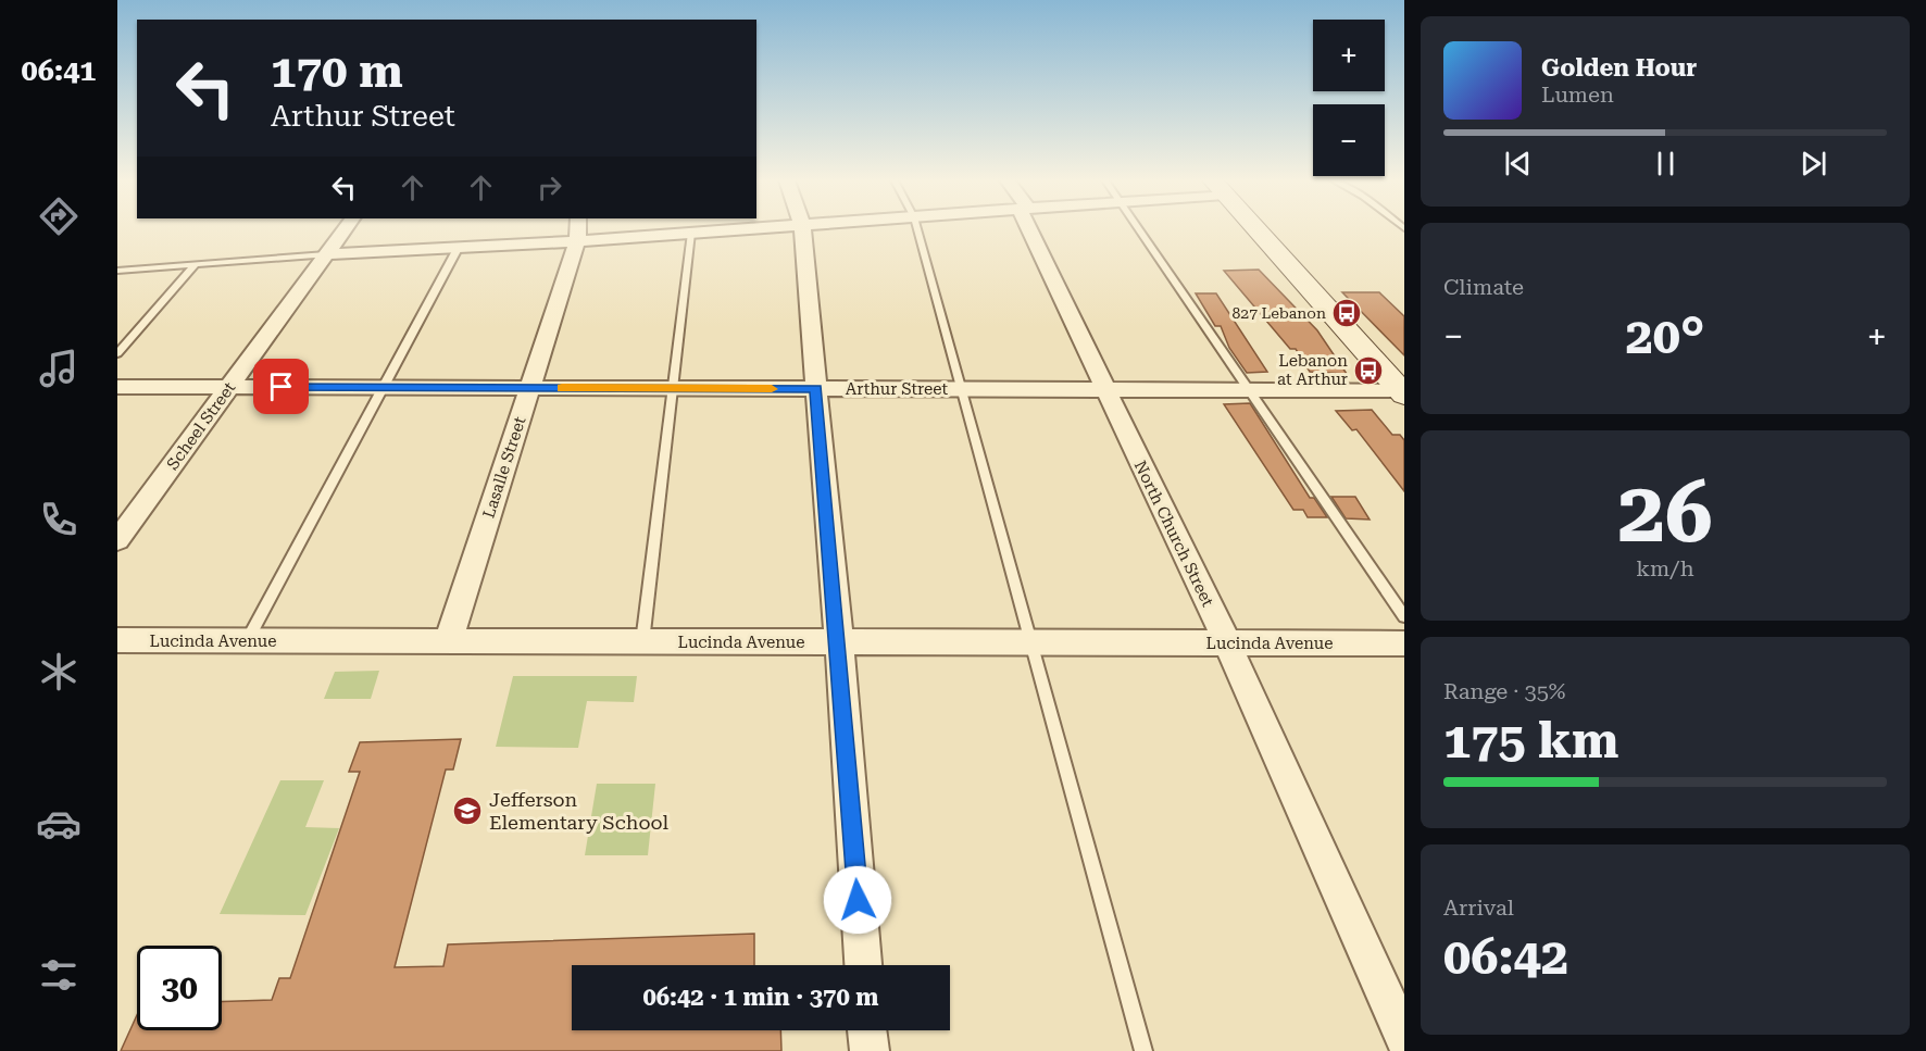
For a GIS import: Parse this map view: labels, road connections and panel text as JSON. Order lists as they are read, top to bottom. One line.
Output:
{"streets":{"street":["Arthur Street","Scheel Street","Lasalle Street","North Church Street","Lucinda Avenue"]},"crossings":[["Arthur Street","Scheel Street"],["Arthur Street","Lasalle Street"],["Arthur Street","North Church Street"],["Lasalle Street","Lucinda Avenue"],["North Church Street","Lucinda Avenue"]],"places":{"bus stop":["827 Lebanon","Lebanon at Arthur"],"school or university":["Jefferson Elementary School"]},"page":{"tabs":"06:41","map_buttons":["+","−"],"turn":["170 m","Arthur Street"],"song":["Golden Hour","Lumen"],"tile":["Climate",["26","km/h"],["Range · 35%","175 km"],["Arrival","06:42"]],"heat":["−","20°","+"],"limit":"30","trip":"06:42 · 1 min · 370 m"}}
